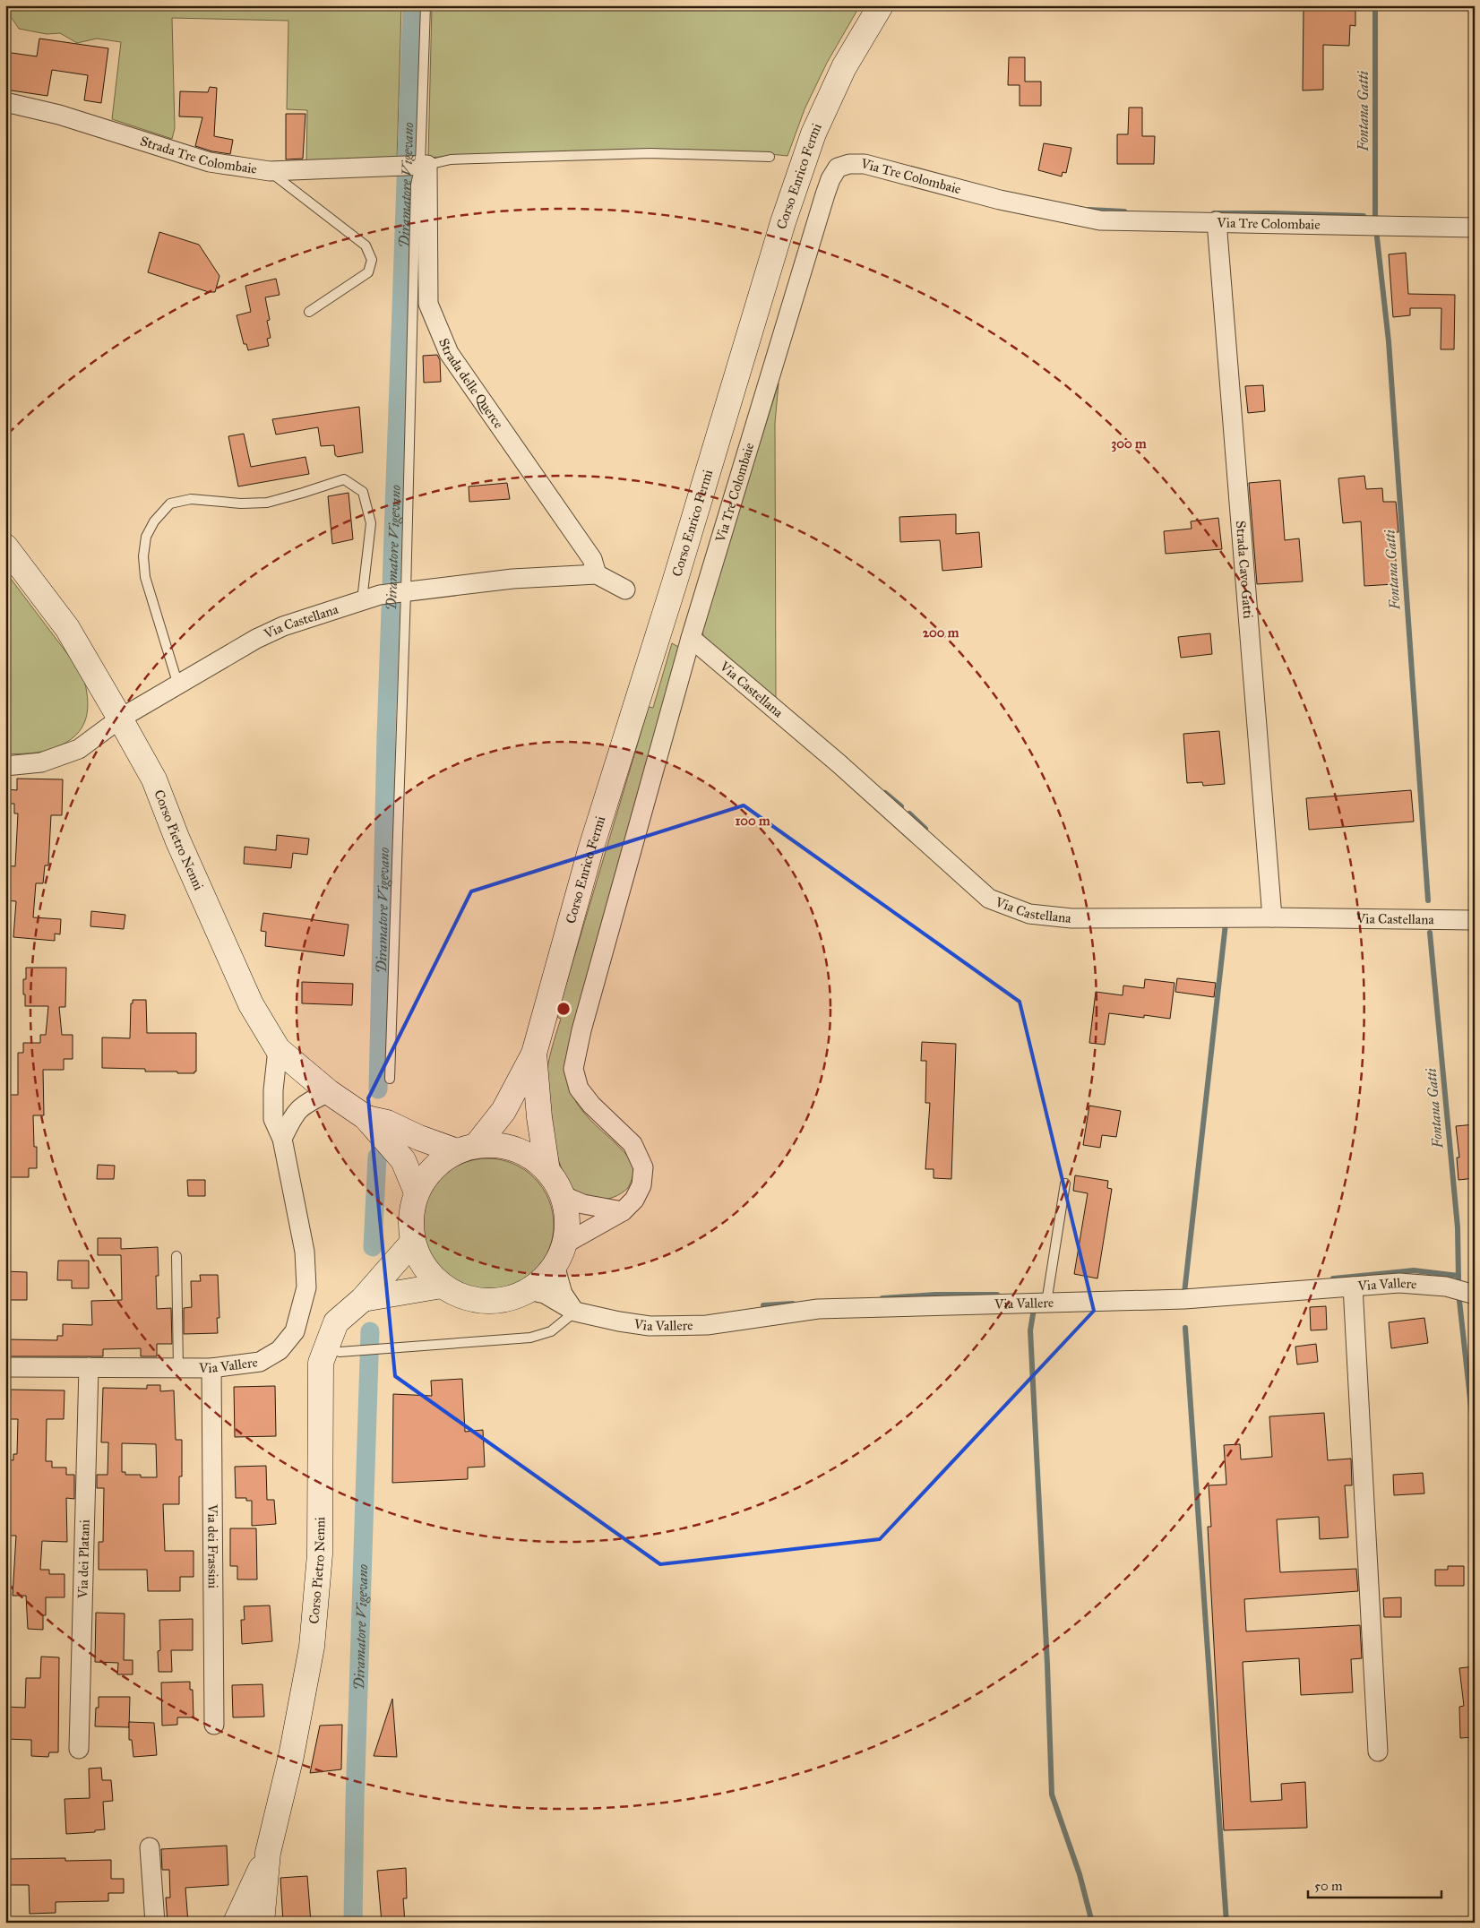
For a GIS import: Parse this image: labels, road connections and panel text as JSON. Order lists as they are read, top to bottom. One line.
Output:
{"streets":{"main road":["Corso Enrico Fermi","Corso Pietro Nenni"],"street":["Strada Tre Colombaie","Via Tre Colombaie","Strada delle Querce","Strada Cavo Gatti","Via Castellana","Via Vallere","Via dei Frassini","Via dei Platani"]},"crossings":[["Strada Tre Colombaie","Strada delle Querce"],["Corso Enrico Fermi","Corso Pietro Nenni"],["Corso Enrico Fermi","Via Vallere"],["Via Tre Colombaie","Strada Cavo Gatti"],["Via Tre Colombaie","Via Castellana"],["Strada delle Querce","Via Castellana"],["Strada Cavo Gatti","Via Castellana"],["Via Castellana","Corso Pietro Nenni"],["Corso Pietro Nenni","Via Vallere"],["Via Vallere","Via dei Frassini"],["Via Vallere","Via dei Platani"]],"water":["Fontana Gatti","Diramatore Vigevano"],"scale_bar":"50 m","rings":["300 m","200 m","100 m"]}
